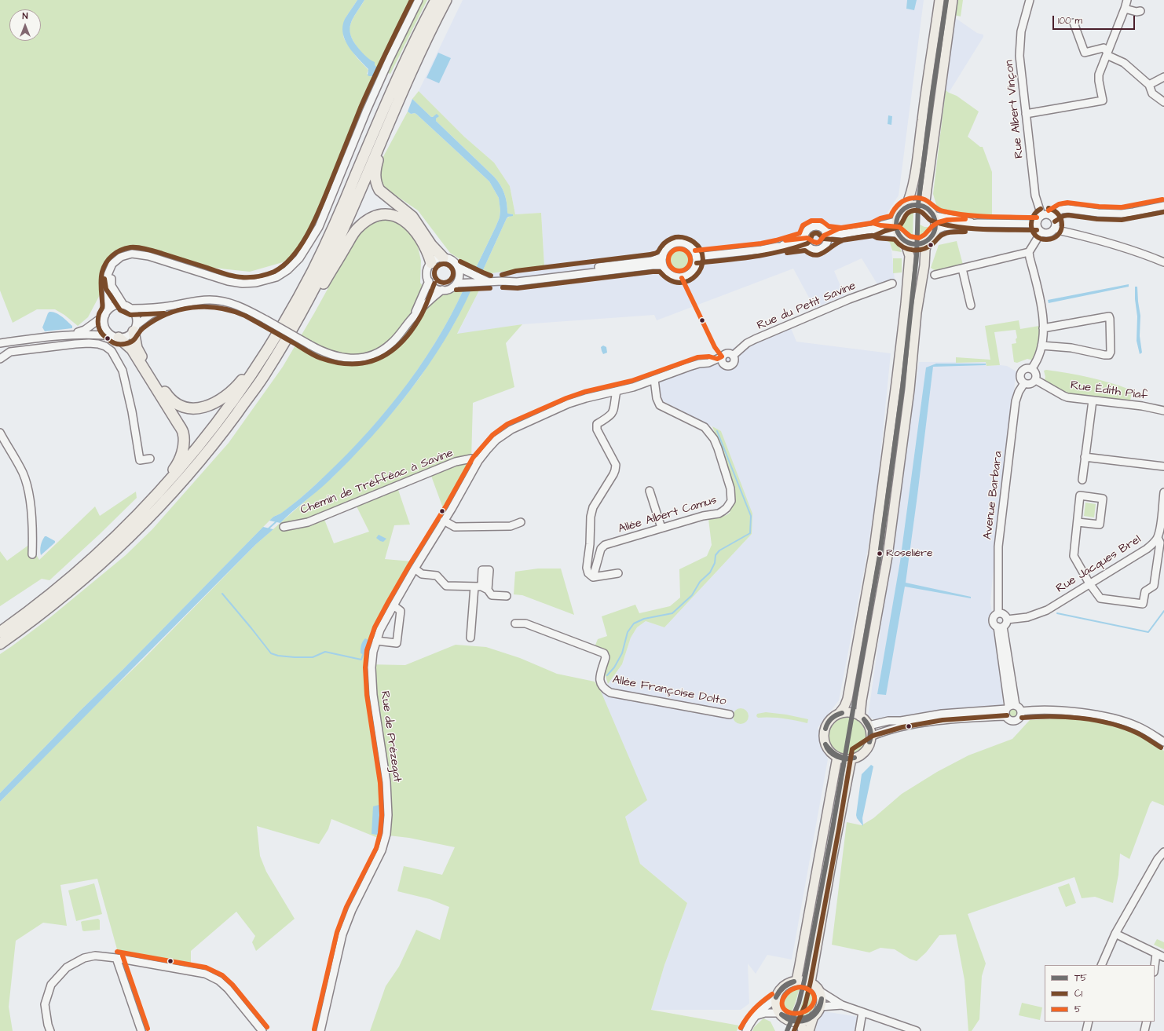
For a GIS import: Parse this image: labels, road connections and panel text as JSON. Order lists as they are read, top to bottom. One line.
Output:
{"streets":{"street":["Rue Albert Vinçon","Rue du Petit Savine","Rue Édith Piaf","Chemin de Tréfféac à Savine","Avenue Barbara","Allée Albert Camus","Rue Jacques Brel","Allée Françoise Dolto","Rue de Prézegat"]},"crossings":[["Rue du Petit Savine","Chemin de Tréfféac à Savine"],["Rue du Petit Savine","Allée Albert Camus"],["Rue du Petit Savine","Rue de Prézegat"],["Rue Édith Piaf","Avenue Barbara"],["Chemin de Tréfféac à Savine","Rue de Prézegat"],["Avenue Barbara","Rue Jacques Brel"]],"places":["Roselière"],"lines":["transit line T5","transit line C1","transit line 5"],"legend":["T5","C1","5"],"scale_bar":"100 m","north":"top"}
